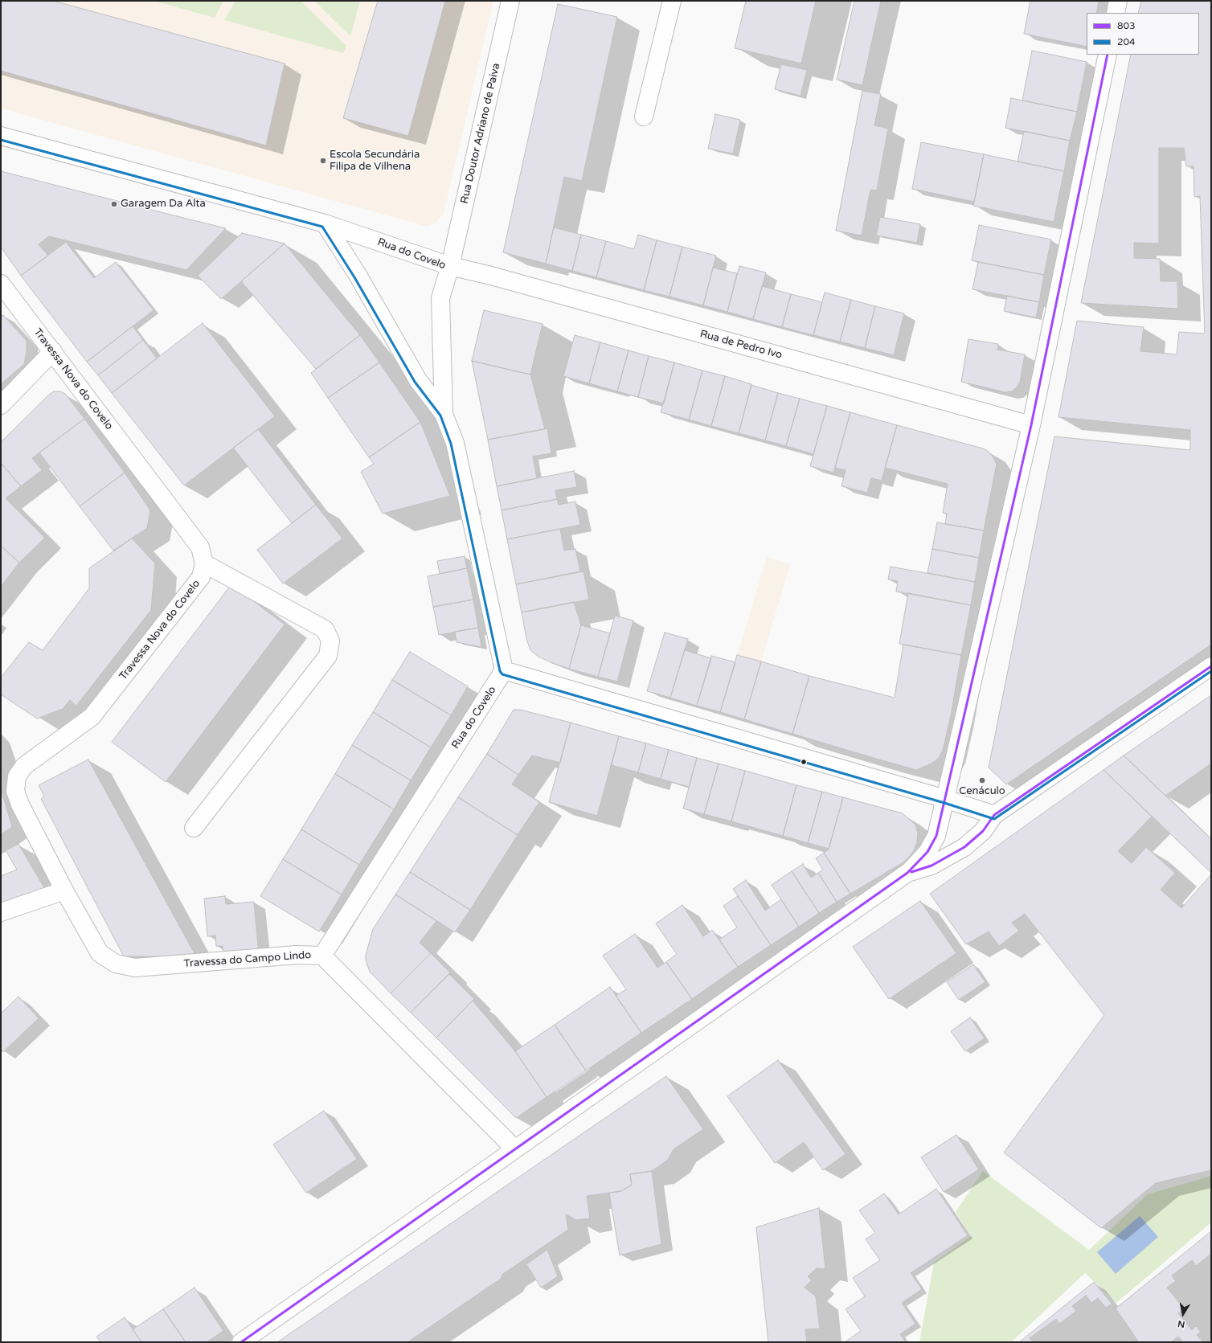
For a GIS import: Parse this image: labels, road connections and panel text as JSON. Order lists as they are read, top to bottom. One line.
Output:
{"streets":{"street":["Rua Doutor Adriano de Paiva","Rua do Covelo","Rua de Pedro Ivo","Travessa Nova do Covelo","Travessa do Campo Lindo"]},"crossings":[["Rua Doutor Adriano de Paiva","Rua do Covelo"],["Rua Doutor Adriano de Paiva","Rua de Pedro Ivo"],["Rua do Covelo","Rua de Pedro Ivo"],["Rua do Covelo","Travessa do Campo Lindo"],["Travessa Nova do Covelo","Travessa do Campo Lindo"]],"places":["Escola Secundária Filipa de Vilhena","Garagem Da Alta","Cenáculo"],"lines":["transit line 803","transit line 204"],"legend":["803","204"],"north":"bottom"}
